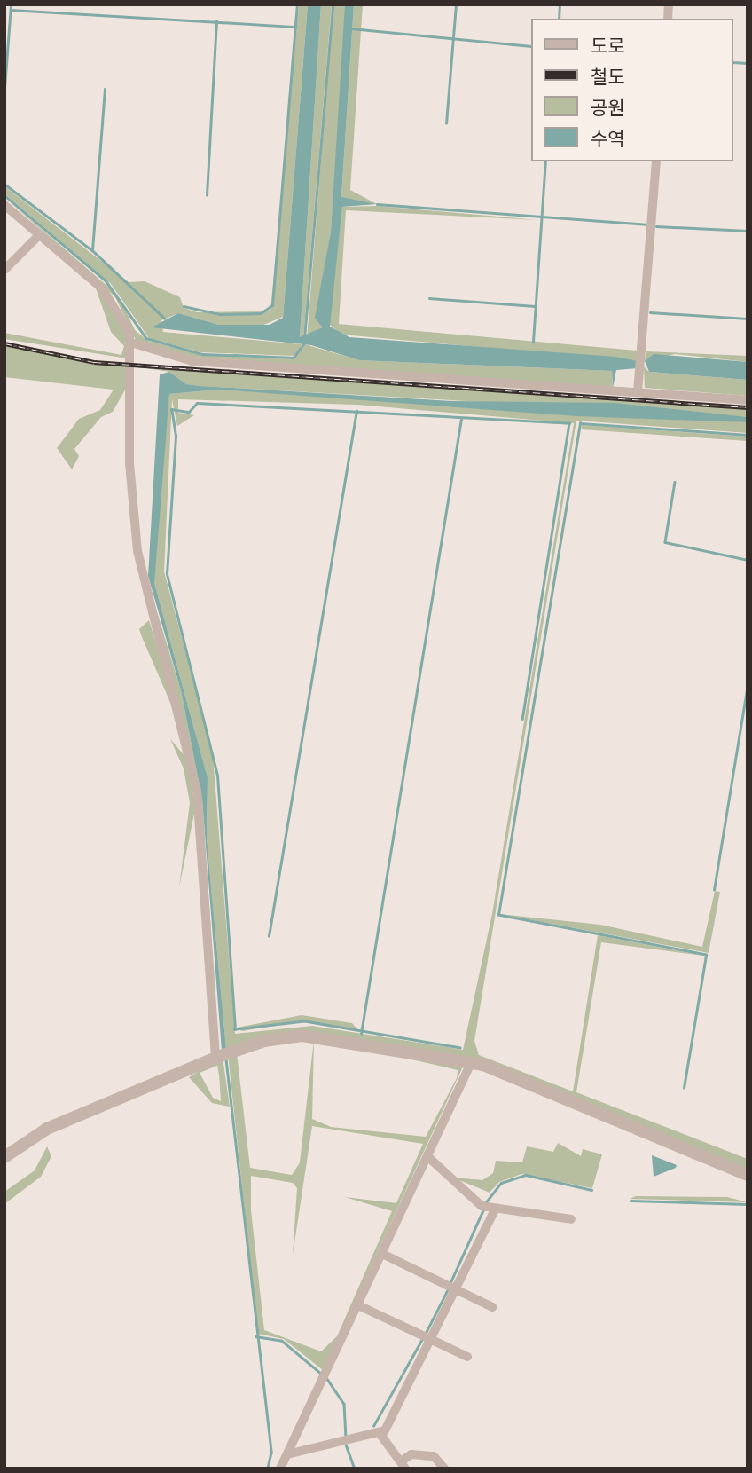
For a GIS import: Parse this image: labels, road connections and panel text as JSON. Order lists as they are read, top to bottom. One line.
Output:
{"legend":["도로","철도","공원","수역"]}
